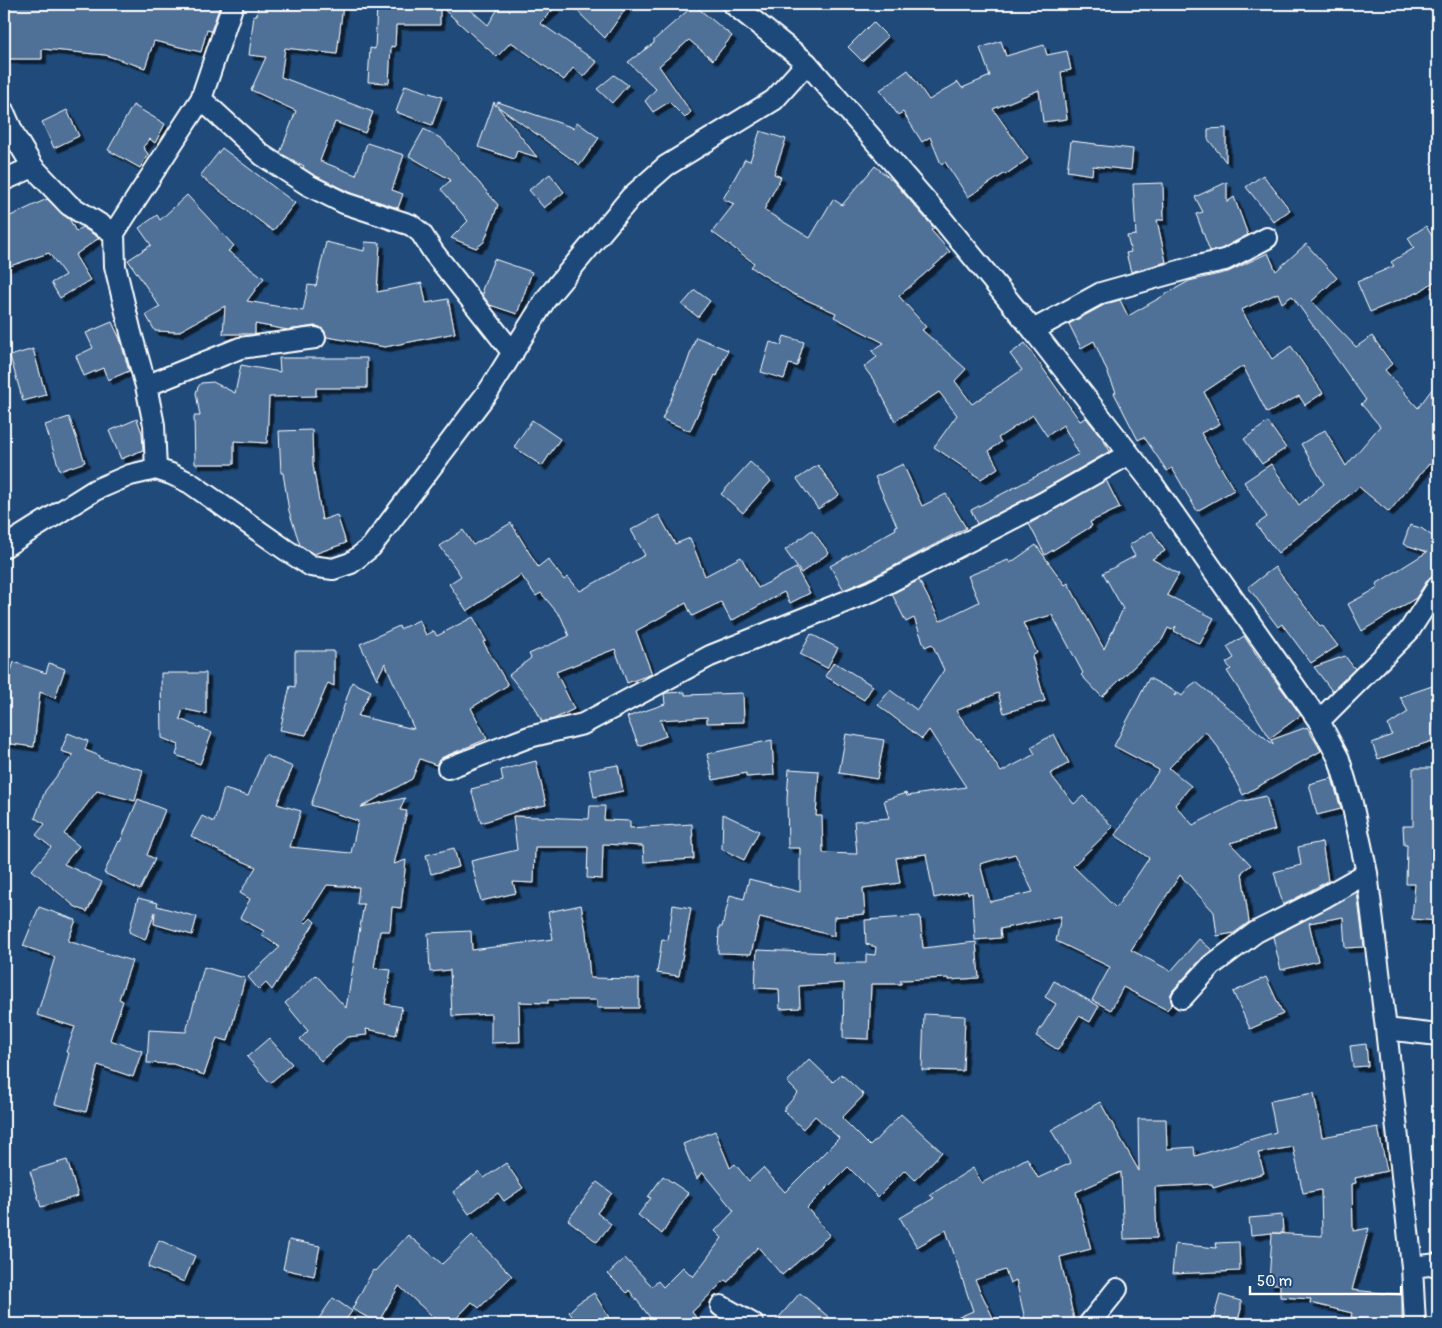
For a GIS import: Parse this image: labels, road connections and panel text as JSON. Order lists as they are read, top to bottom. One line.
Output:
{"scale_bar":"50 m"}
